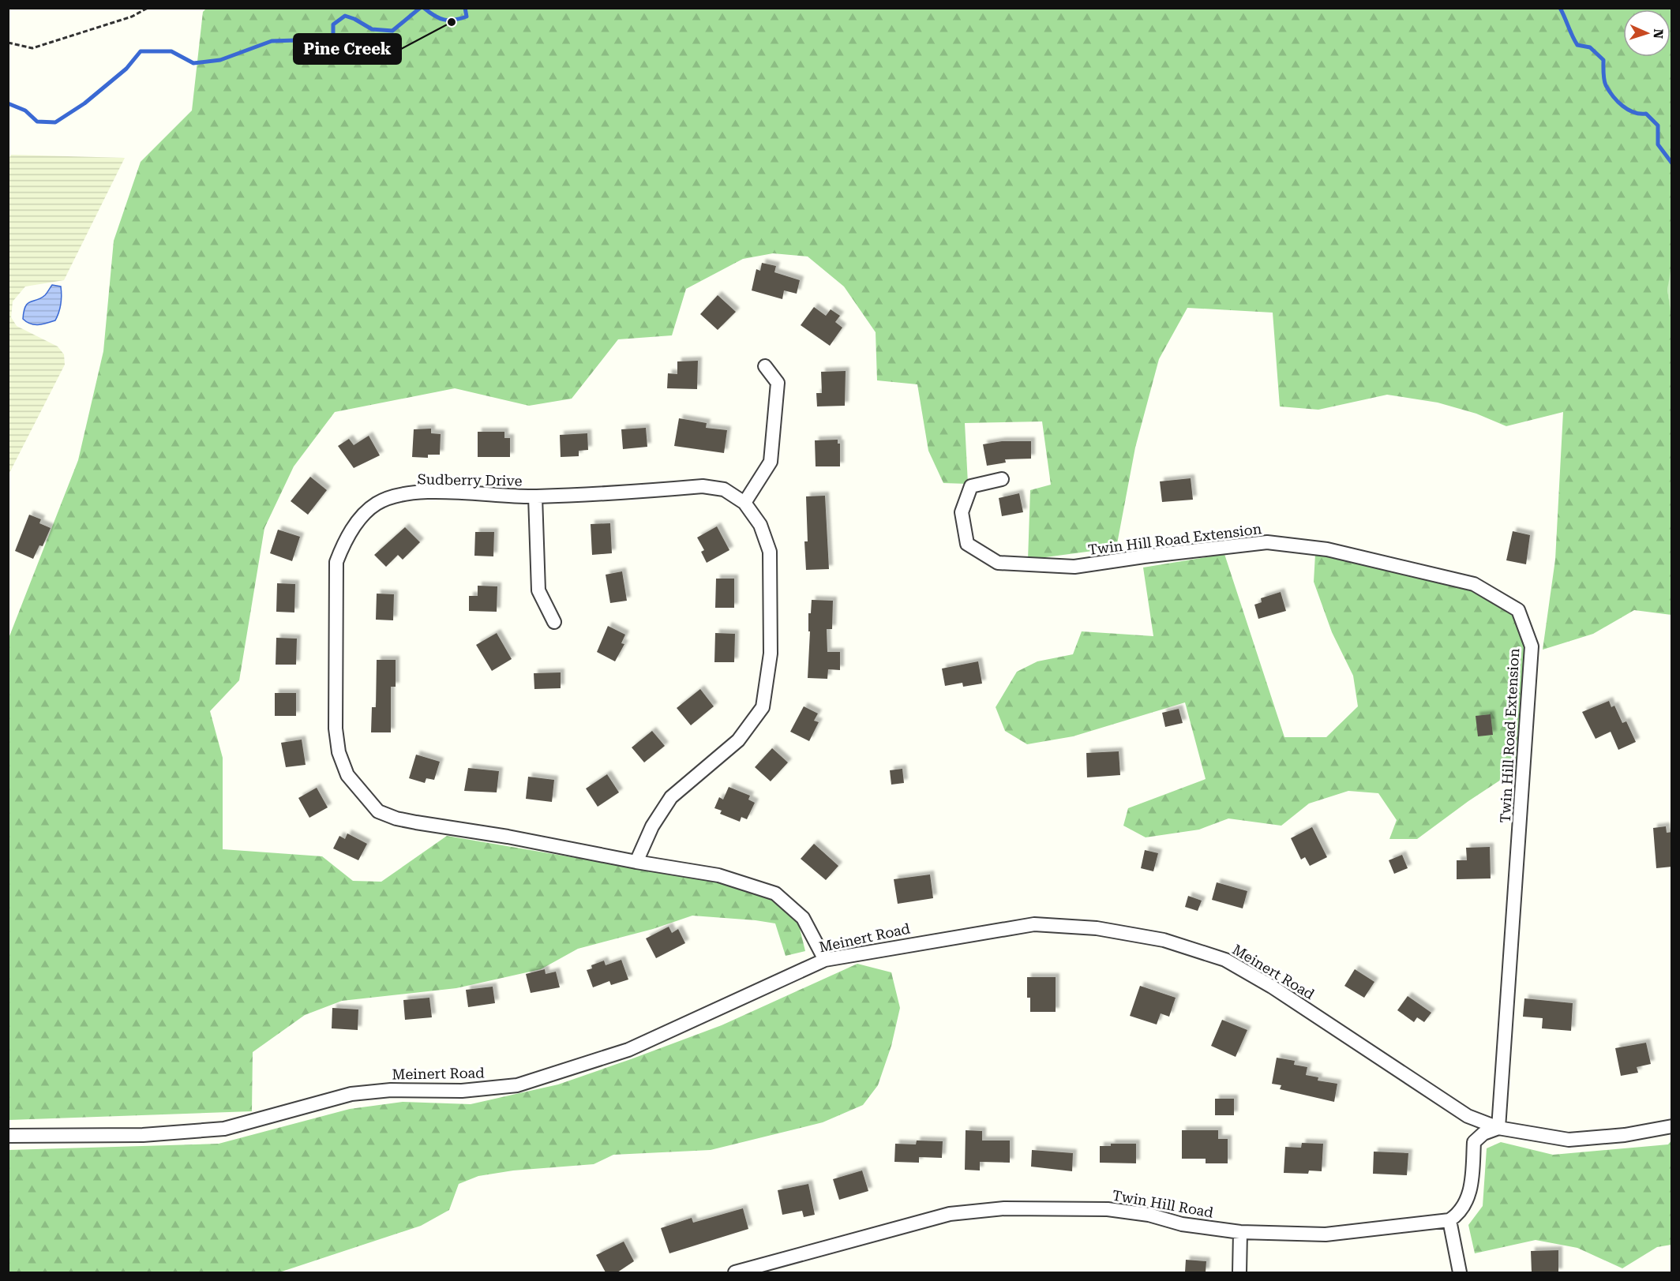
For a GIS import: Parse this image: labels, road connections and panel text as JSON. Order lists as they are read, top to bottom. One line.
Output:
{"streets":{"street":["Sudberry Drive","Twin Hill Road Extension","Meinert Road","Twin Hill Road"]},"crossings":[["Sudberry Drive","Meinert Road"],["Twin Hill Road Extension","Meinert Road"]],"places":["Pine Creek"],"north":"right"}
